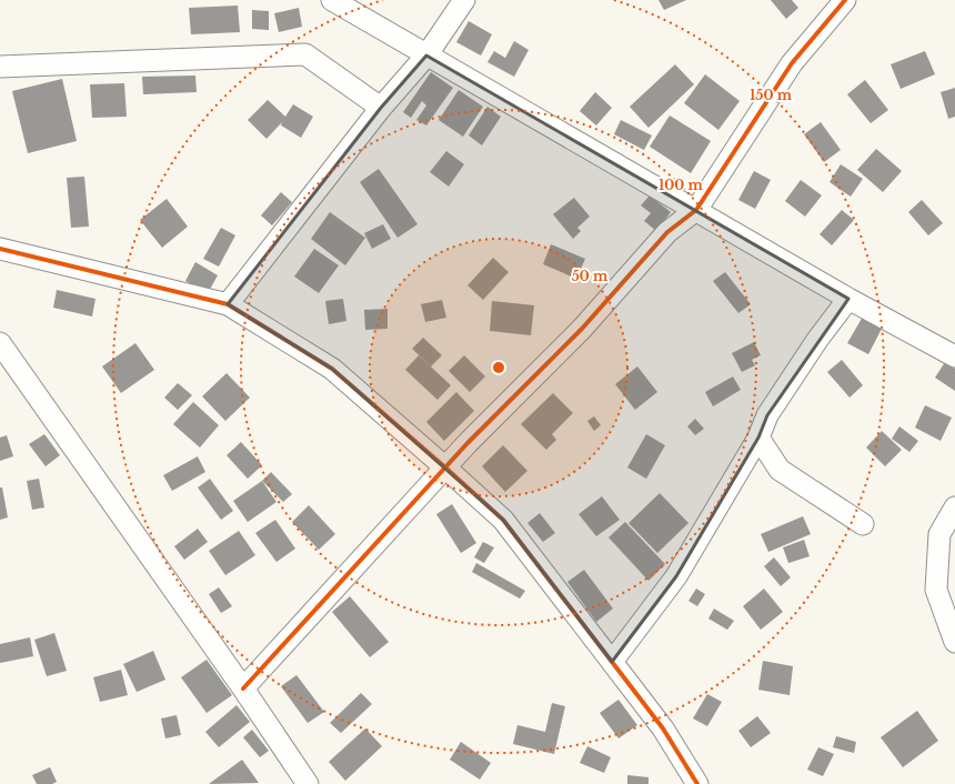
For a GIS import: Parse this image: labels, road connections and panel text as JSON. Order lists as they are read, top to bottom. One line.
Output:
{"rings":["150 m","100 m","50 m"]}
